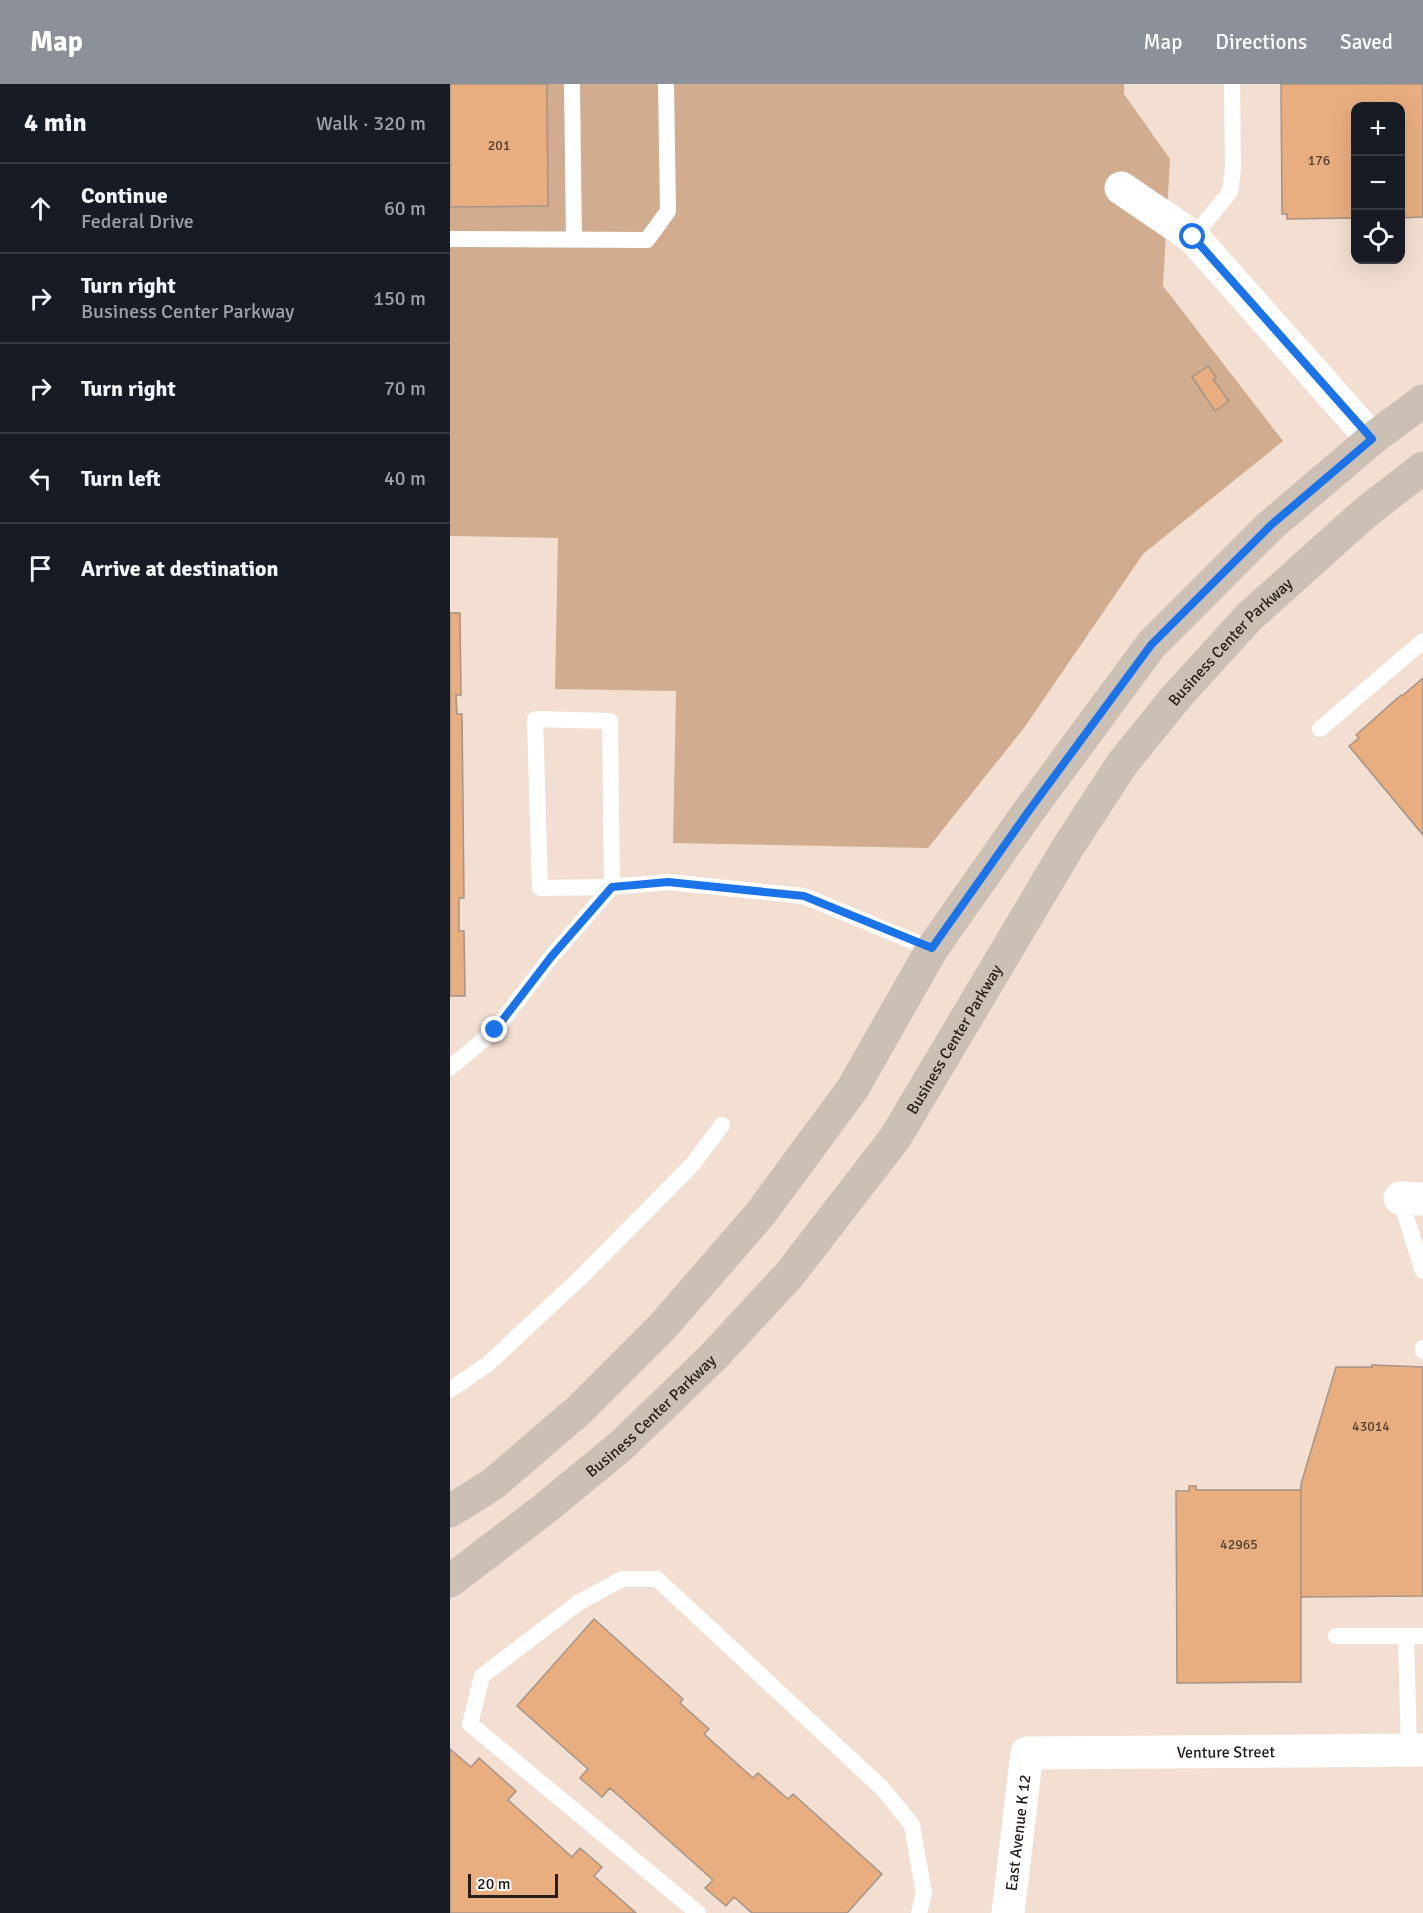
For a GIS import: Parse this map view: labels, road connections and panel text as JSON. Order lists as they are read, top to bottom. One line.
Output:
{"streets":{"main road":["Business Center Parkway"],"street":["Venture Street","East Avenue K 12"]},"crossings":[["Venture Street","East Avenue K 12"]],"house_numbers":["201","176","43014","42965"],"scale_bar":"20 m","page":{"header":"Map","nav":["Map","Directions","Saved"],"heading":["4 min","Walk · 320 m"],"map_buttons":["+","−"],"list":[["Continue","Federal Drive","60 m"],["Turn right","Business Center Parkway","150 m"],["Turn right","70 m"],["Turn left","40 m"],"Arrive at destination"],"scale":"20 m"}}
